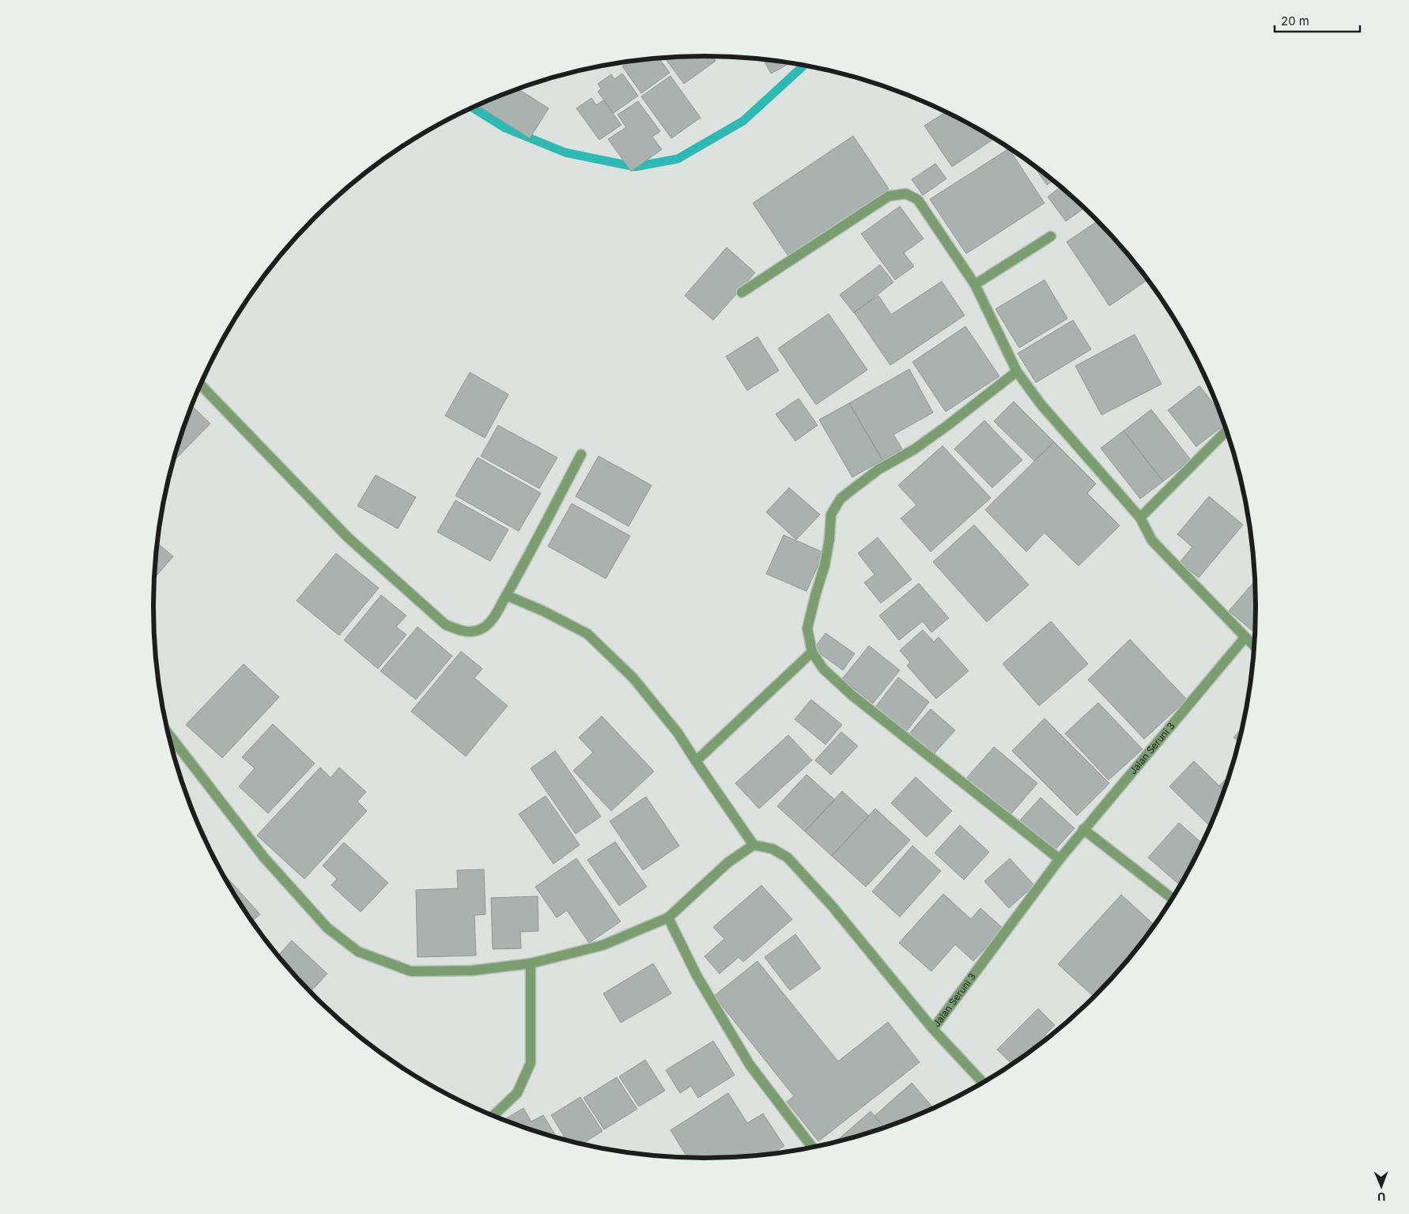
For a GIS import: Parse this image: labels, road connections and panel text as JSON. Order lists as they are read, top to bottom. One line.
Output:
{"streets":{"street":["Jalan Seruni 3"]},"scale_bar":"20 m","north":"bottom"}
